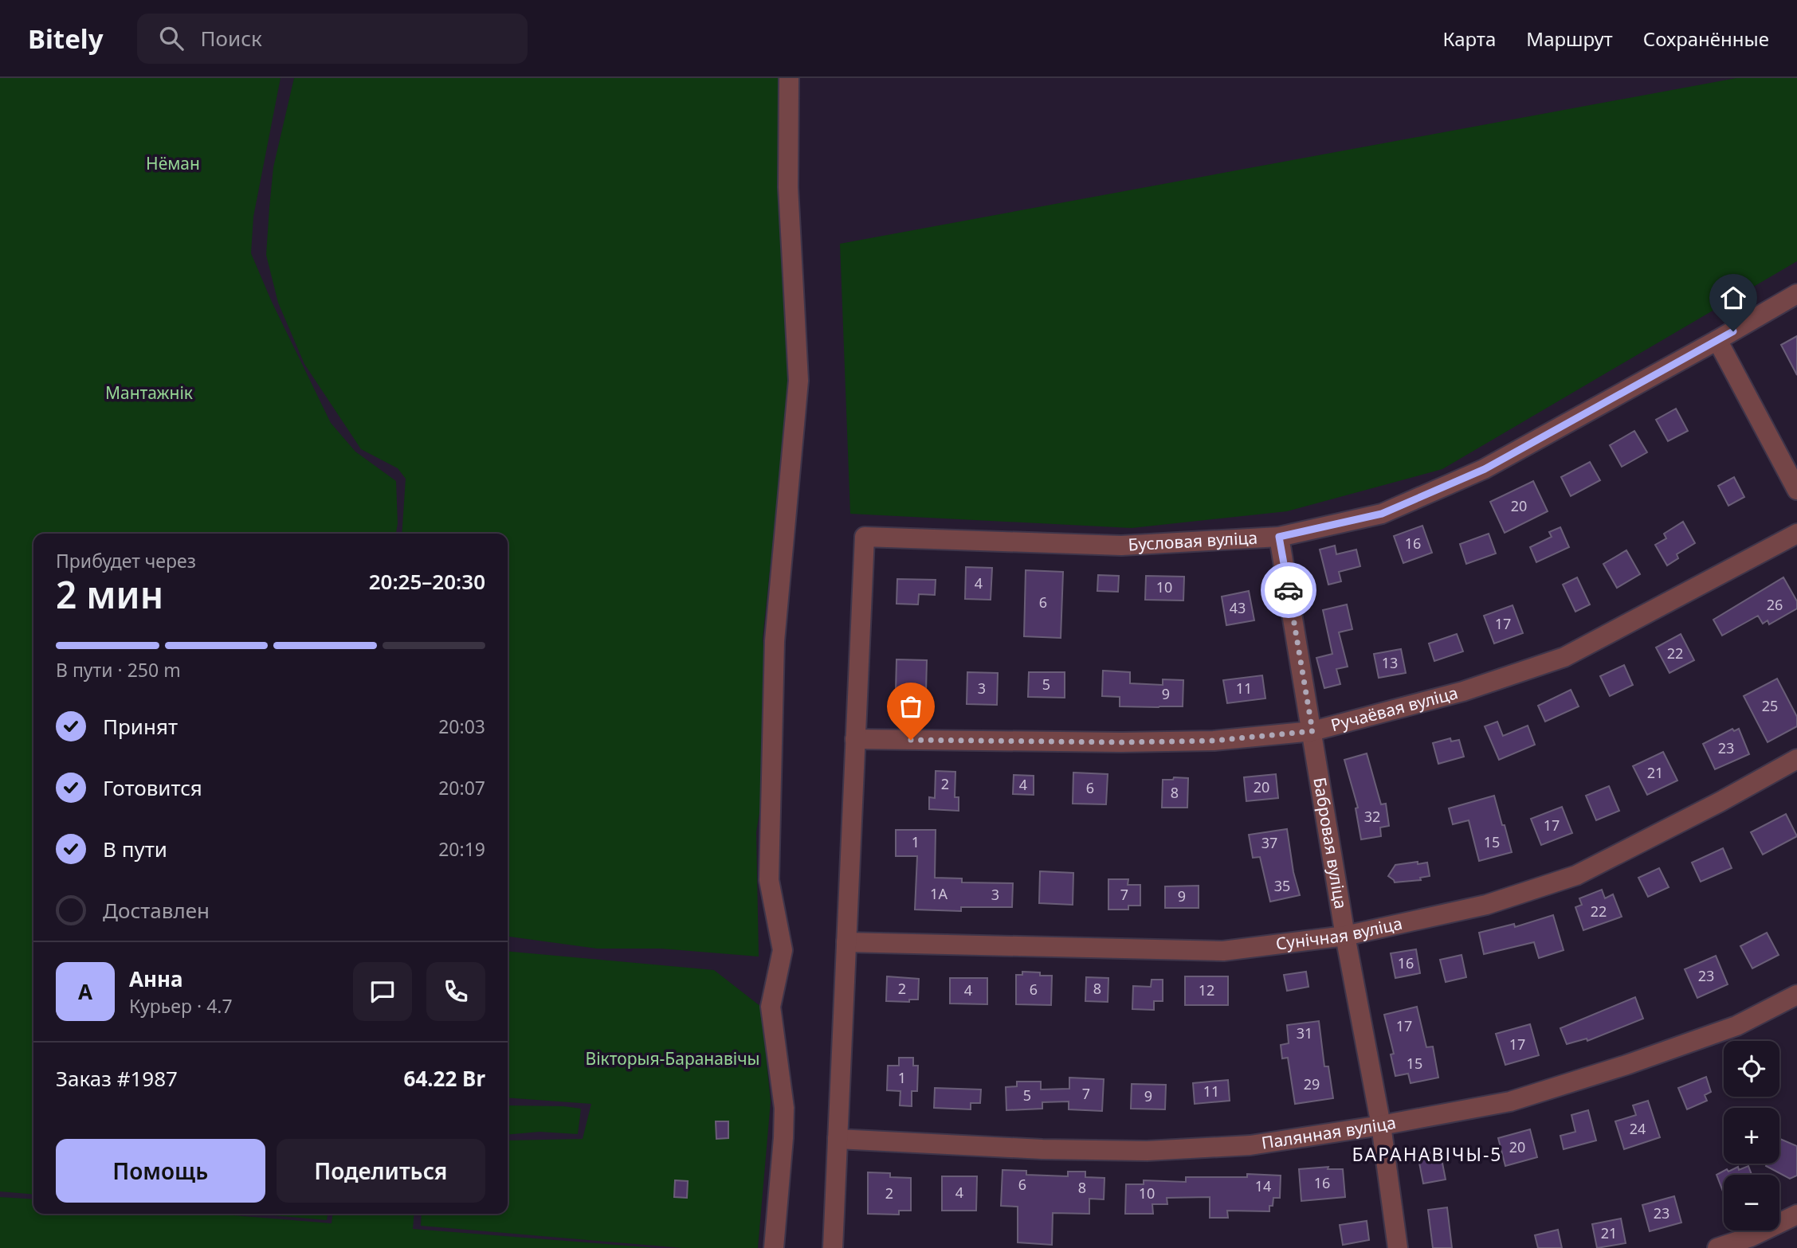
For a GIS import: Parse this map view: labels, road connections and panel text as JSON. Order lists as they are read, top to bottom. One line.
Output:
{"streets":{"street":["Бусловая вуліца","Ручаёвая вуліца","Бабровая вуліца","Сунічная вуліца","Палянная вуліца"]},"crossings":[["Бусловая вуліца","Ручаёвая вуліца"],["Бусловая вуліца","Бабровая вуліца"],["Ручаёвая вуліца","Бабровая вуліца"],["Бабровая вуліца","Сунічная вуліца"],["Бабровая вуліца","Палянная вуліца"]],"districts":["БАРАНАВІЧЫ-5"],"parks":["Нёман","Мантажнік","Вікторыя-Баранавічы"],"house_numbers":["20","16","4","10","6","26","43","17","22","13","5","3","11","9","25","23","21","2","4","20","6","8","32","17","1","15","37","35","1А","3","7","9","22","16","23","2","8","6","4","12","17","31","17","15","1","29","11","7","5","9","24","20","16","6","14","8","4","2","10","23","21"],"page":{"header":"Bitely","search":"Поиск","nav":["Карта","Маршрут","Сохранённые"],"heading":["2 мин","Прибудет через","20:25–20:30"],"panel":["Анна","Курьер · 4.7","Заказ #1987","64.22 Br"],"bar":"В пути · 250 m","list":[["Принят","20:03"],["Готовится","20:07"],["В пути","20:19"],"Доставлен"],"round":"А","map_buttons":["+","−"],"buttons":["Помощь","Поделиться"]}}
